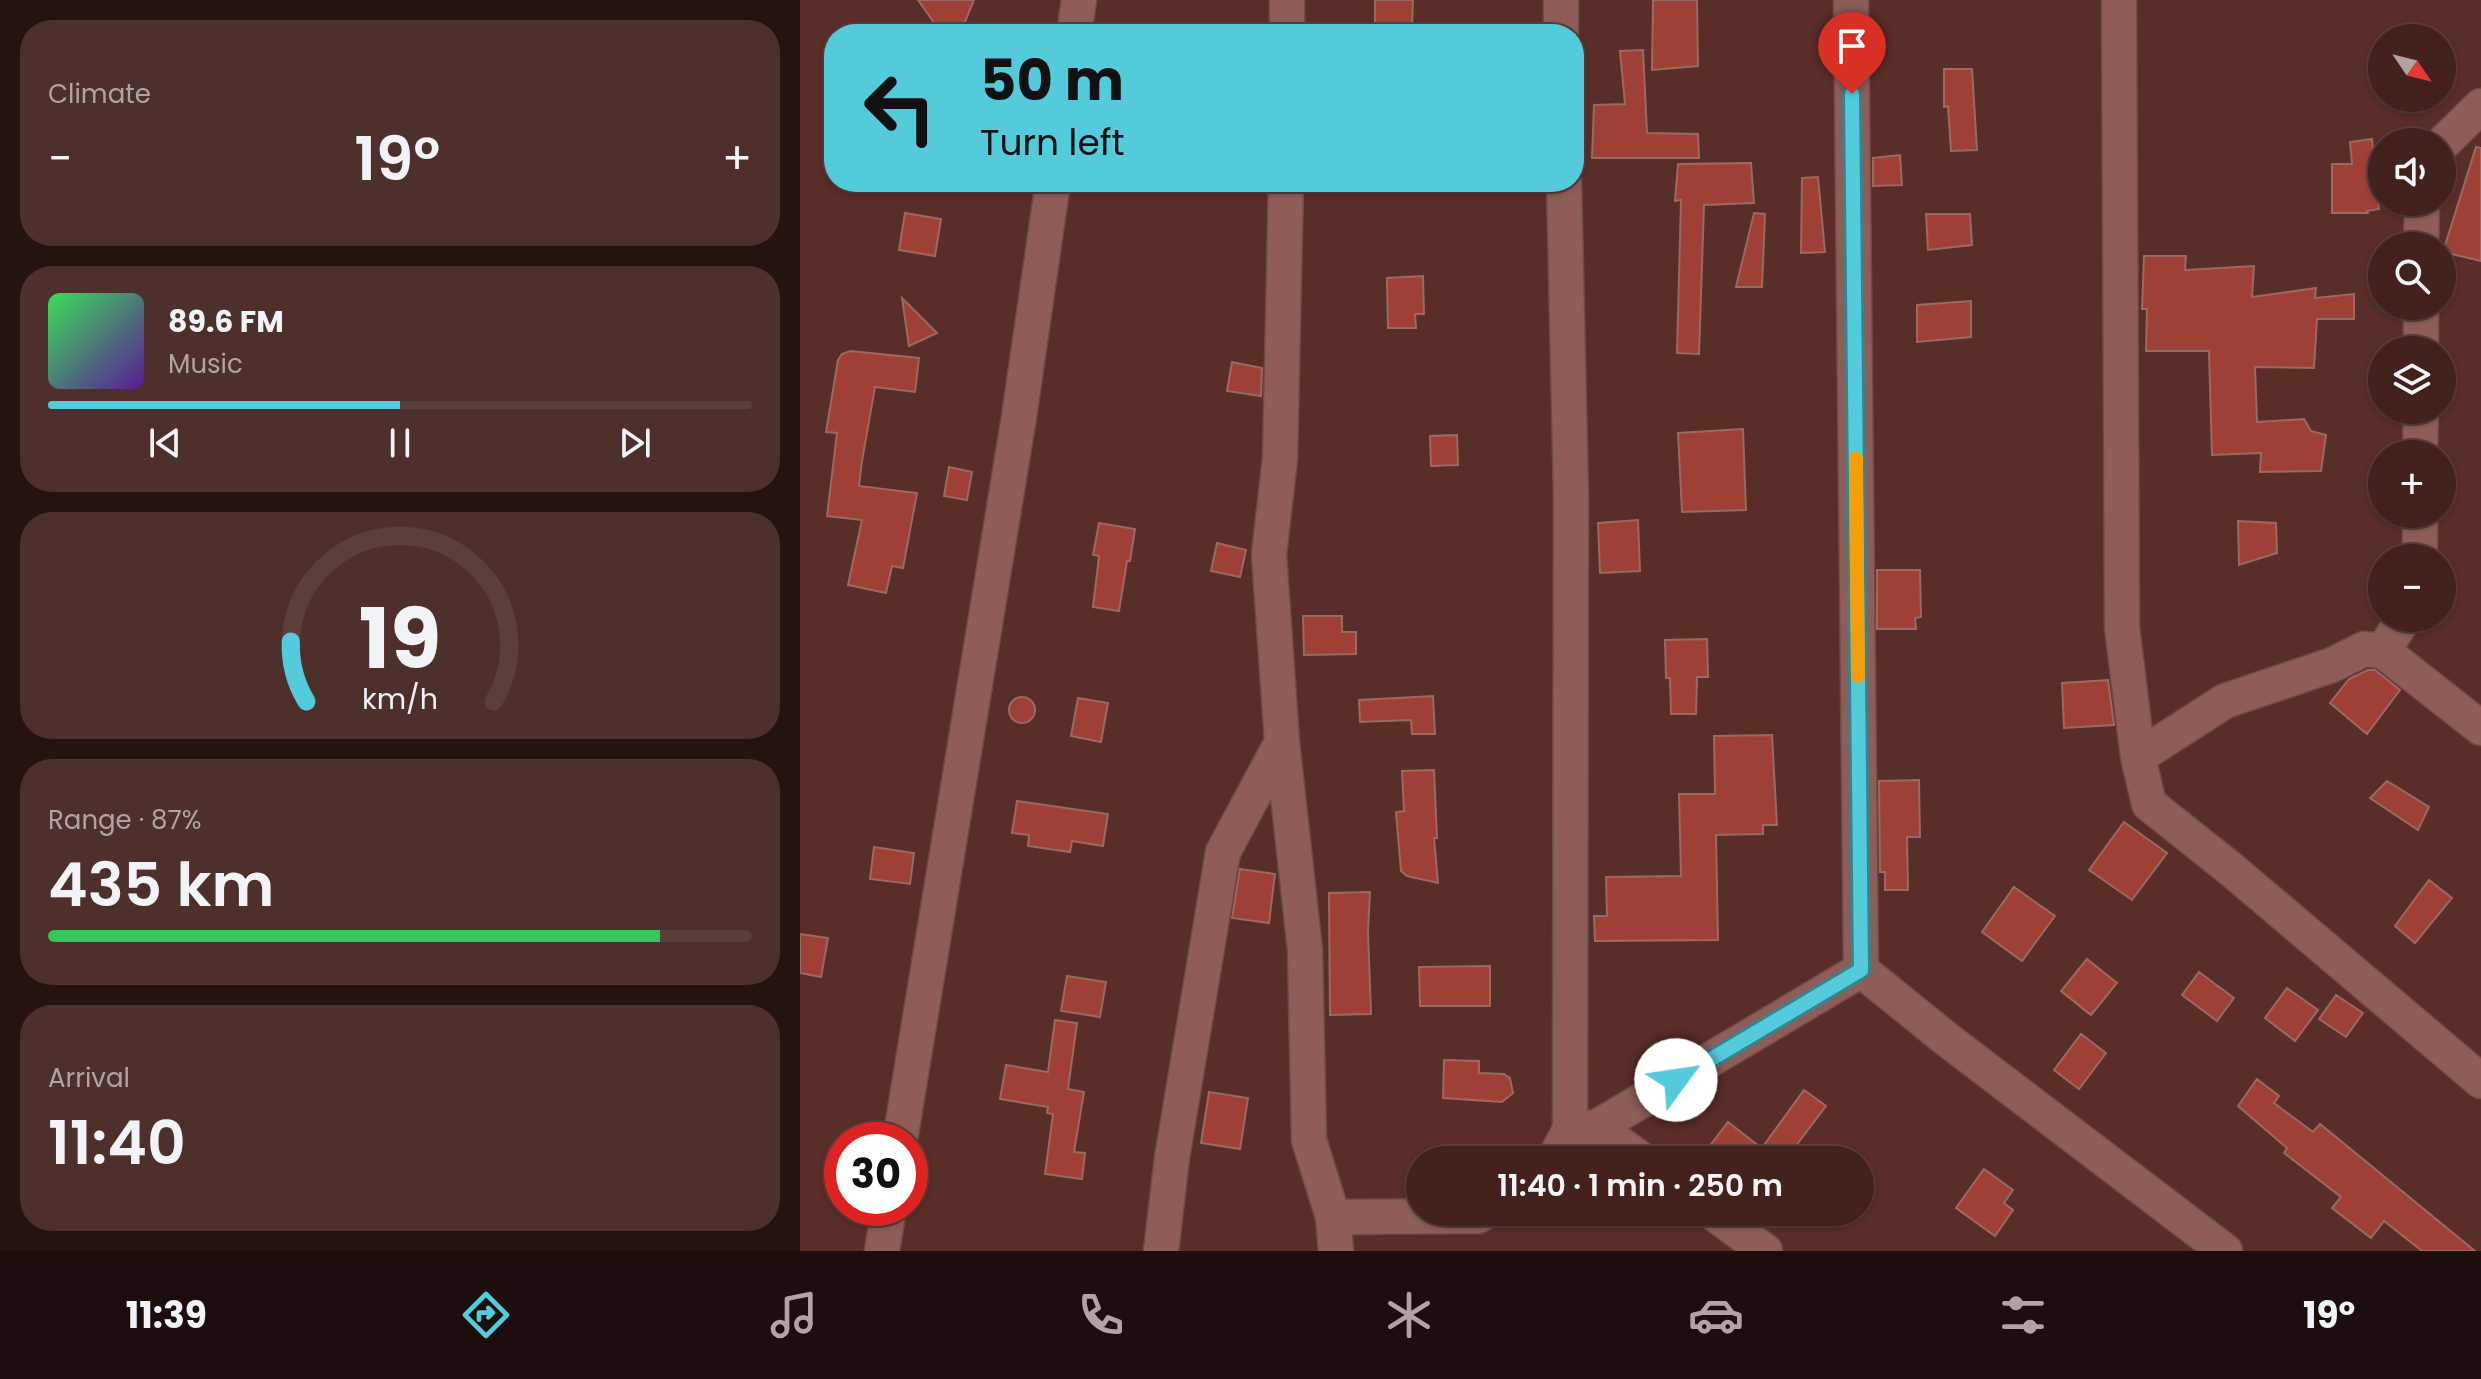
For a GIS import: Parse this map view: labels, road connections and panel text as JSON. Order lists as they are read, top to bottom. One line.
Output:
{"north":"bottom right","page":{"tile":["Climate",["Range · 87%","435 km"],["Arrival","11:40"]],"map_buttons":["+","−"],"turn":["50 m","Turn left"],"heat":["−","19°","+"],"song":["89.6 FM","Music"],"limit":"30","trip":"11:40 · 1 min · 250 m","tabs":["11:39","19°"],"gauge":["19","km/h"]}}
